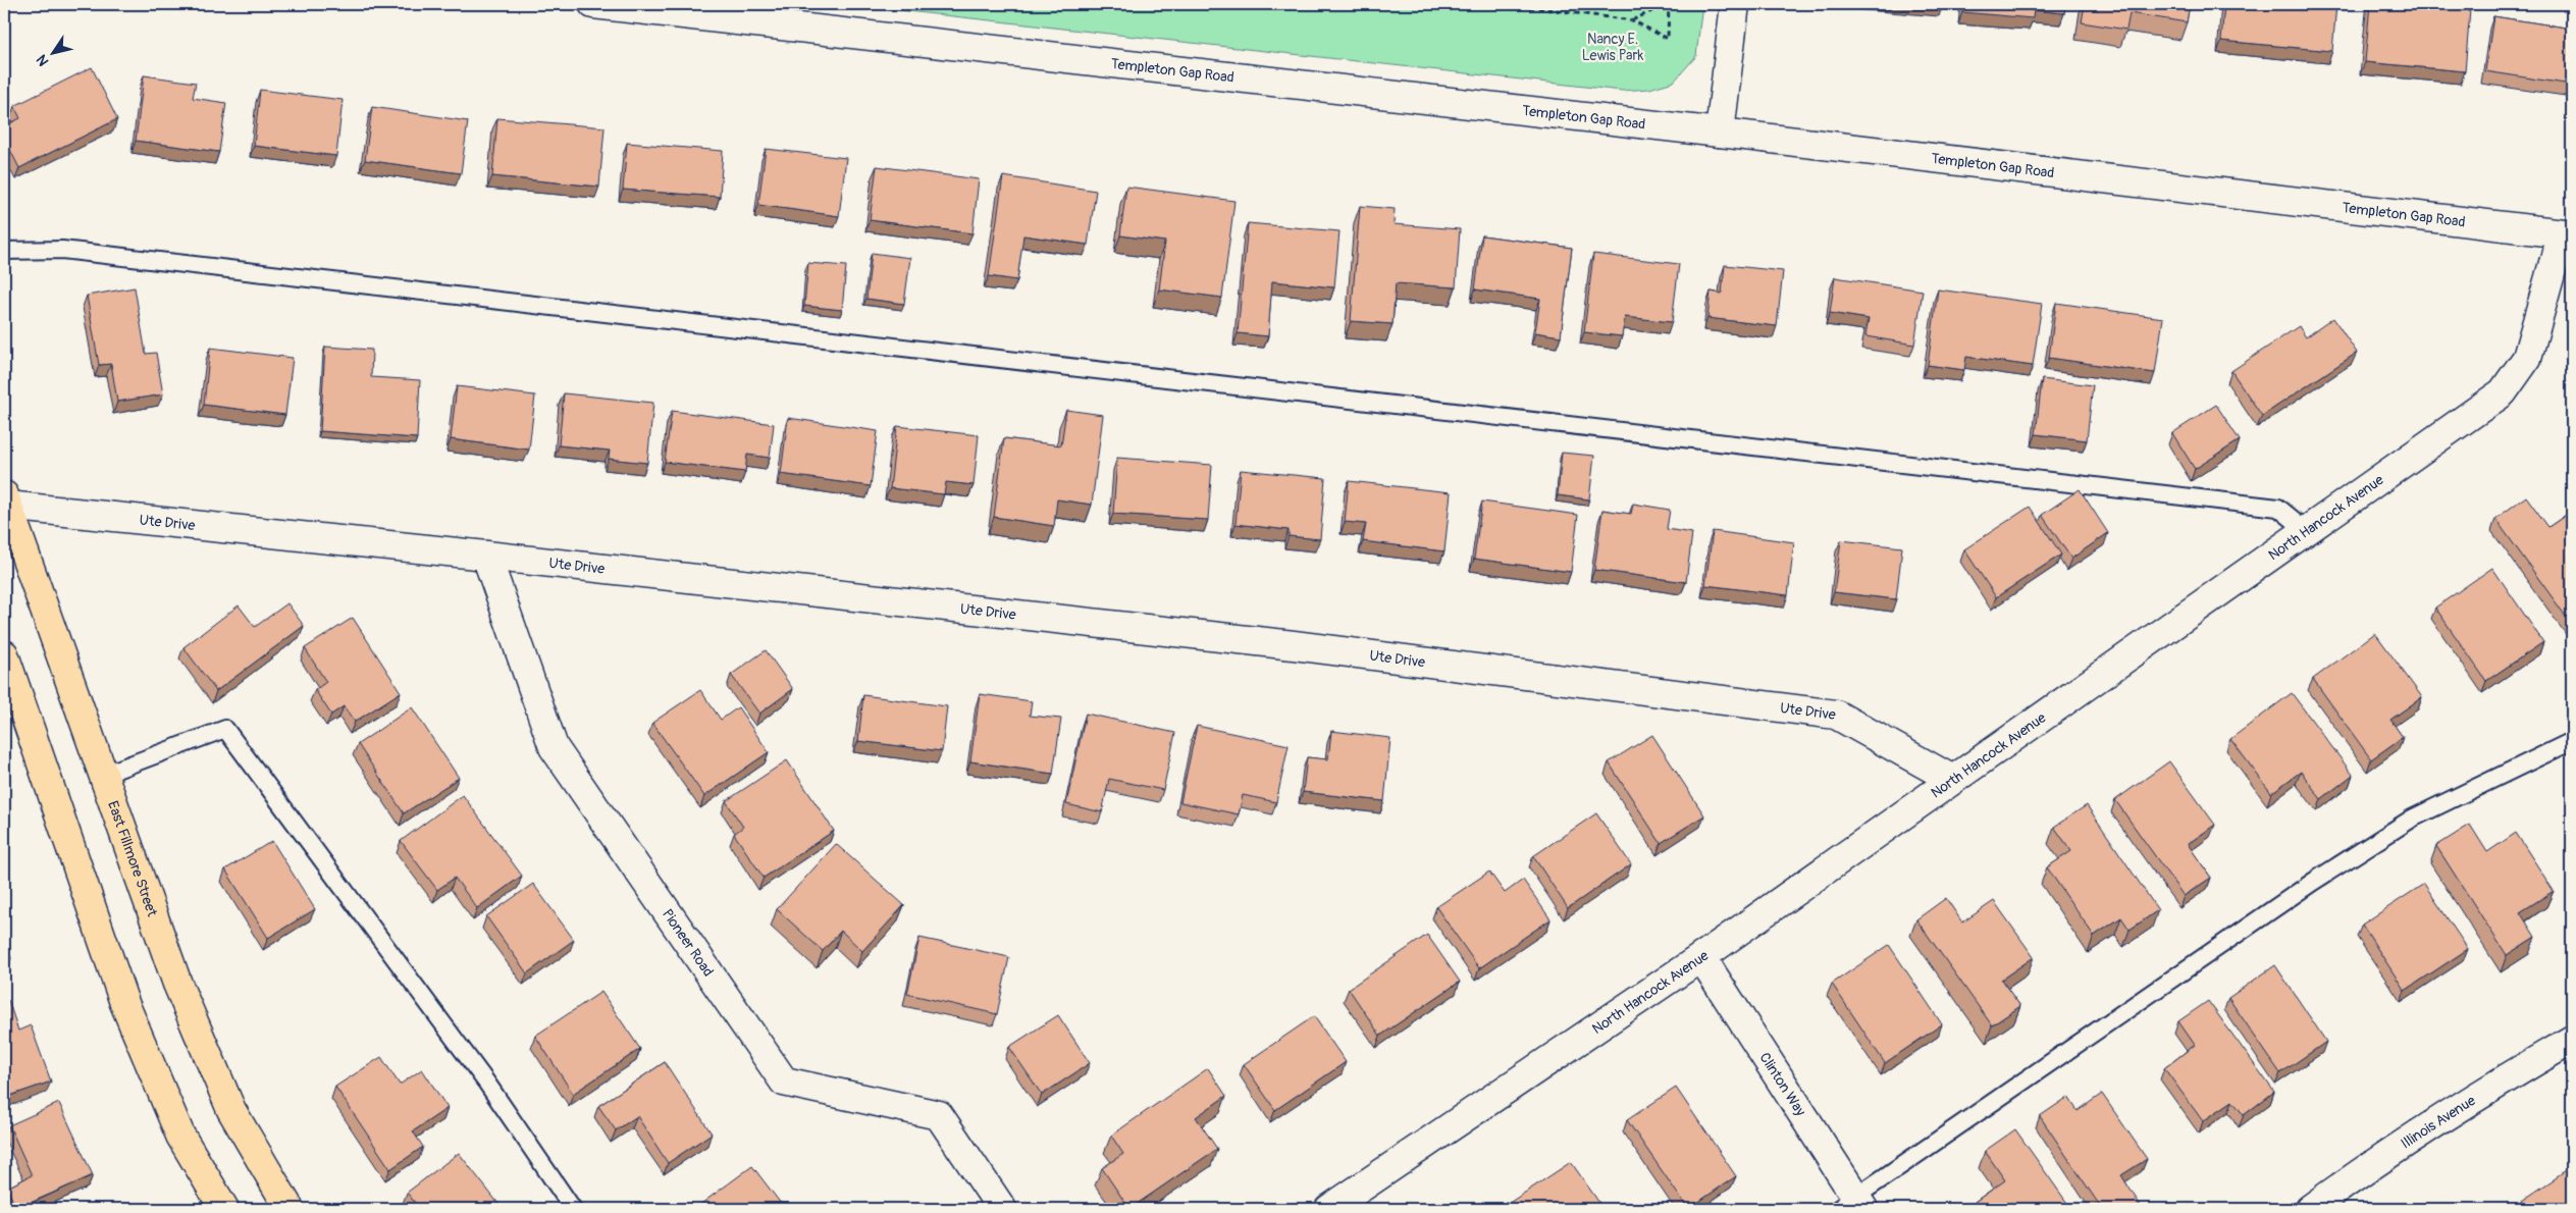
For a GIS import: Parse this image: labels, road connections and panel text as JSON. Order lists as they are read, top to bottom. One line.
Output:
{"streets":{"main road":["East Fillmore Street"],"street":["Templeton Gap Road","North Hancock Avenue","Ute Drive","Pioneer Road","Clinton Way","Illinois Avenue"]},"crossings":[["Templeton Gap Road","North Hancock Avenue"],["North Hancock Avenue","Ute Drive"],["North Hancock Avenue","Clinton Way"],["Ute Drive","East Fillmore Street"],["Ute Drive","Pioneer Road"]],"parks":["Nancy E. Lewis Park"],"north":"bottom left"}
